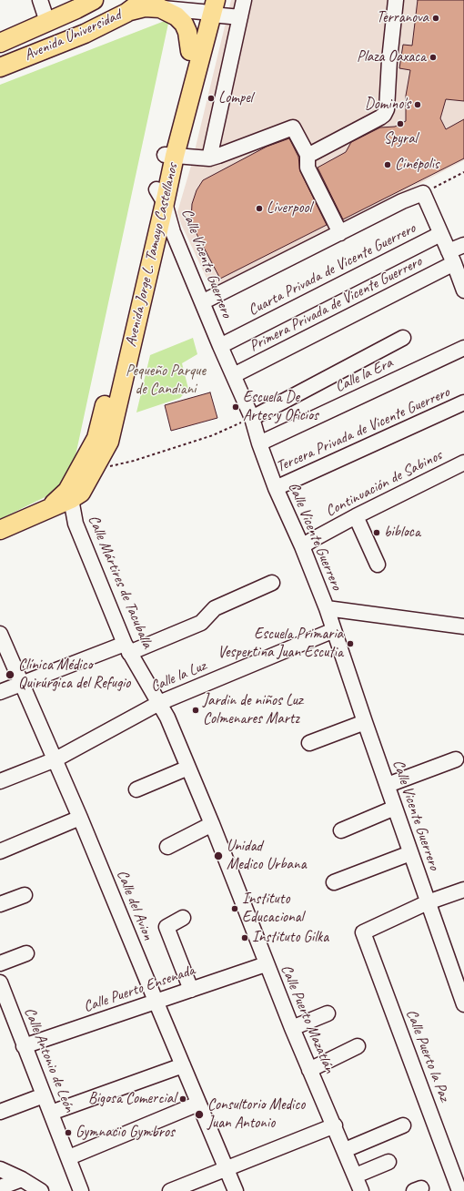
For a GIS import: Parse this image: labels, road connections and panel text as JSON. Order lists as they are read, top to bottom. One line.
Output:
{"streets":{"main road":["Avenida Universidad","Avenida Jorge L. Tamayo Castellanos"],"street":["Calle Vicente Guerrero","Cuarta Privada de Vicente Guerrero","Primera Privada de Vicente Guerrero","Calle la Era","Tercera Privada de Vicente Guerrero","Continuación de Sabinos","Calle Mártires de Tacuballa","Calle la Luz","Calle del Avion","Calle Puerto Ensenada","Calle Puerto Mazatlán","Calle Puerto la Paz","Calle Antonio de León"]},"crossings":[["Avenida Jorge L. Tamayo Castellanos","Calle Vicente Guerrero"],["Avenida Jorge L. Tamayo Castellanos","Calle Mártires de Tacuballa"],["Calle Vicente Guerrero","Cuarta Privada de Vicente Guerrero"],["Calle Vicente Guerrero","Primera Privada de Vicente Guerrero"],["Calle Vicente Guerrero","Calle la Era"],["Calle Vicente Guerrero","Tercera Privada de Vicente Guerrero"],["Calle Vicente Guerrero","Continuación de Sabinos"],["Calle Vicente Guerrero","Calle la Luz"],["Calle Vicente Guerrero","Calle Puerto la Paz"],["Calle Mártires de Tacuballa","Calle la Luz"],["Calle Mártires de Tacuballa","Calle Puerto Mazatlán"],["Calle la Luz","Calle del Avion"],["Calle la Luz","Calle Puerto Mazatlán"],["Calle del Avion","Calle Puerto Ensenada"],["Calle Puerto Ensenada","Calle Puerto Mazatlán"],["Calle Puerto Ensenada","Calle Antonio de León"]],"parks":["Pequeño Parque de Candiani"],"places":["Terranova","Plaza Oaxaca","Lompel","Domino's","Spyral","Cinépolis","Liverpool","Escuela De Artes y Oficios","bibloca","Escuela Primaria Vespertina Juan Escutia","Clínica Médico Quirúrgica del Refugio","Jardin de niños Luz Colmenares Martz","Unidad Medico Urbana","Instituto Educacional","Instituto Gilka","Bigosa Comercial","Consultorio Medico Juan Antonio","Gymnacio Gymbros"]}
